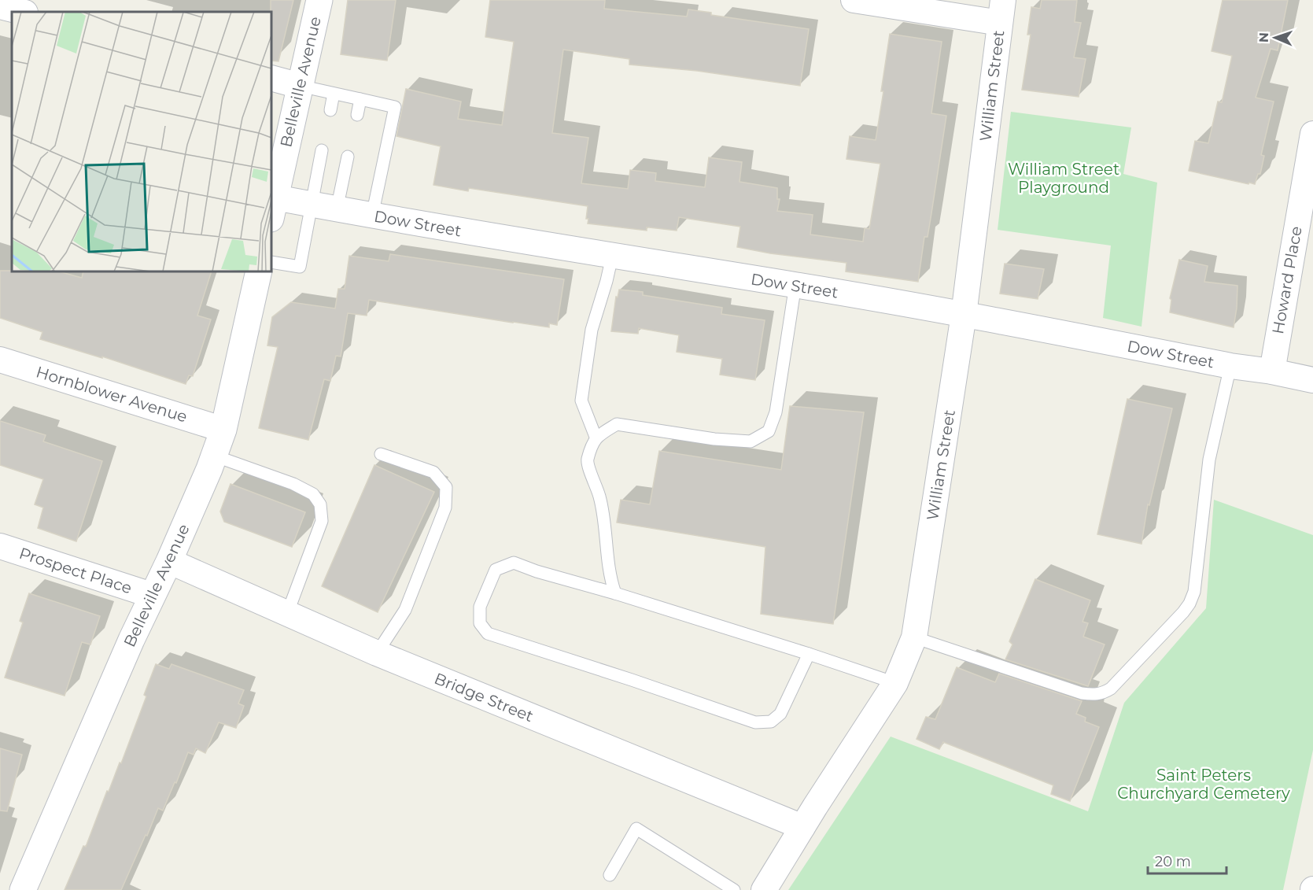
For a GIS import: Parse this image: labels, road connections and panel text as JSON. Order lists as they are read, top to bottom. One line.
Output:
{"streets":{"main road":["Belleville Avenue"],"street":["William Street","Dow Street","Howard Place","Hornblower Avenue","Prospect Place","Bridge Street"]},"crossings":[["Belleville Avenue","Dow Street"],["Belleville Avenue","Hornblower Avenue"],["Belleville Avenue","Prospect Place"],["Belleville Avenue","Bridge Street"],["William Street","Dow Street"],["William Street","Bridge Street"],["Dow Street","Howard Place"]],"parks":["William Street Playground","Saint Peters Churchyard Cemetery"],"scale_bar":"20 m","north":"left"}
